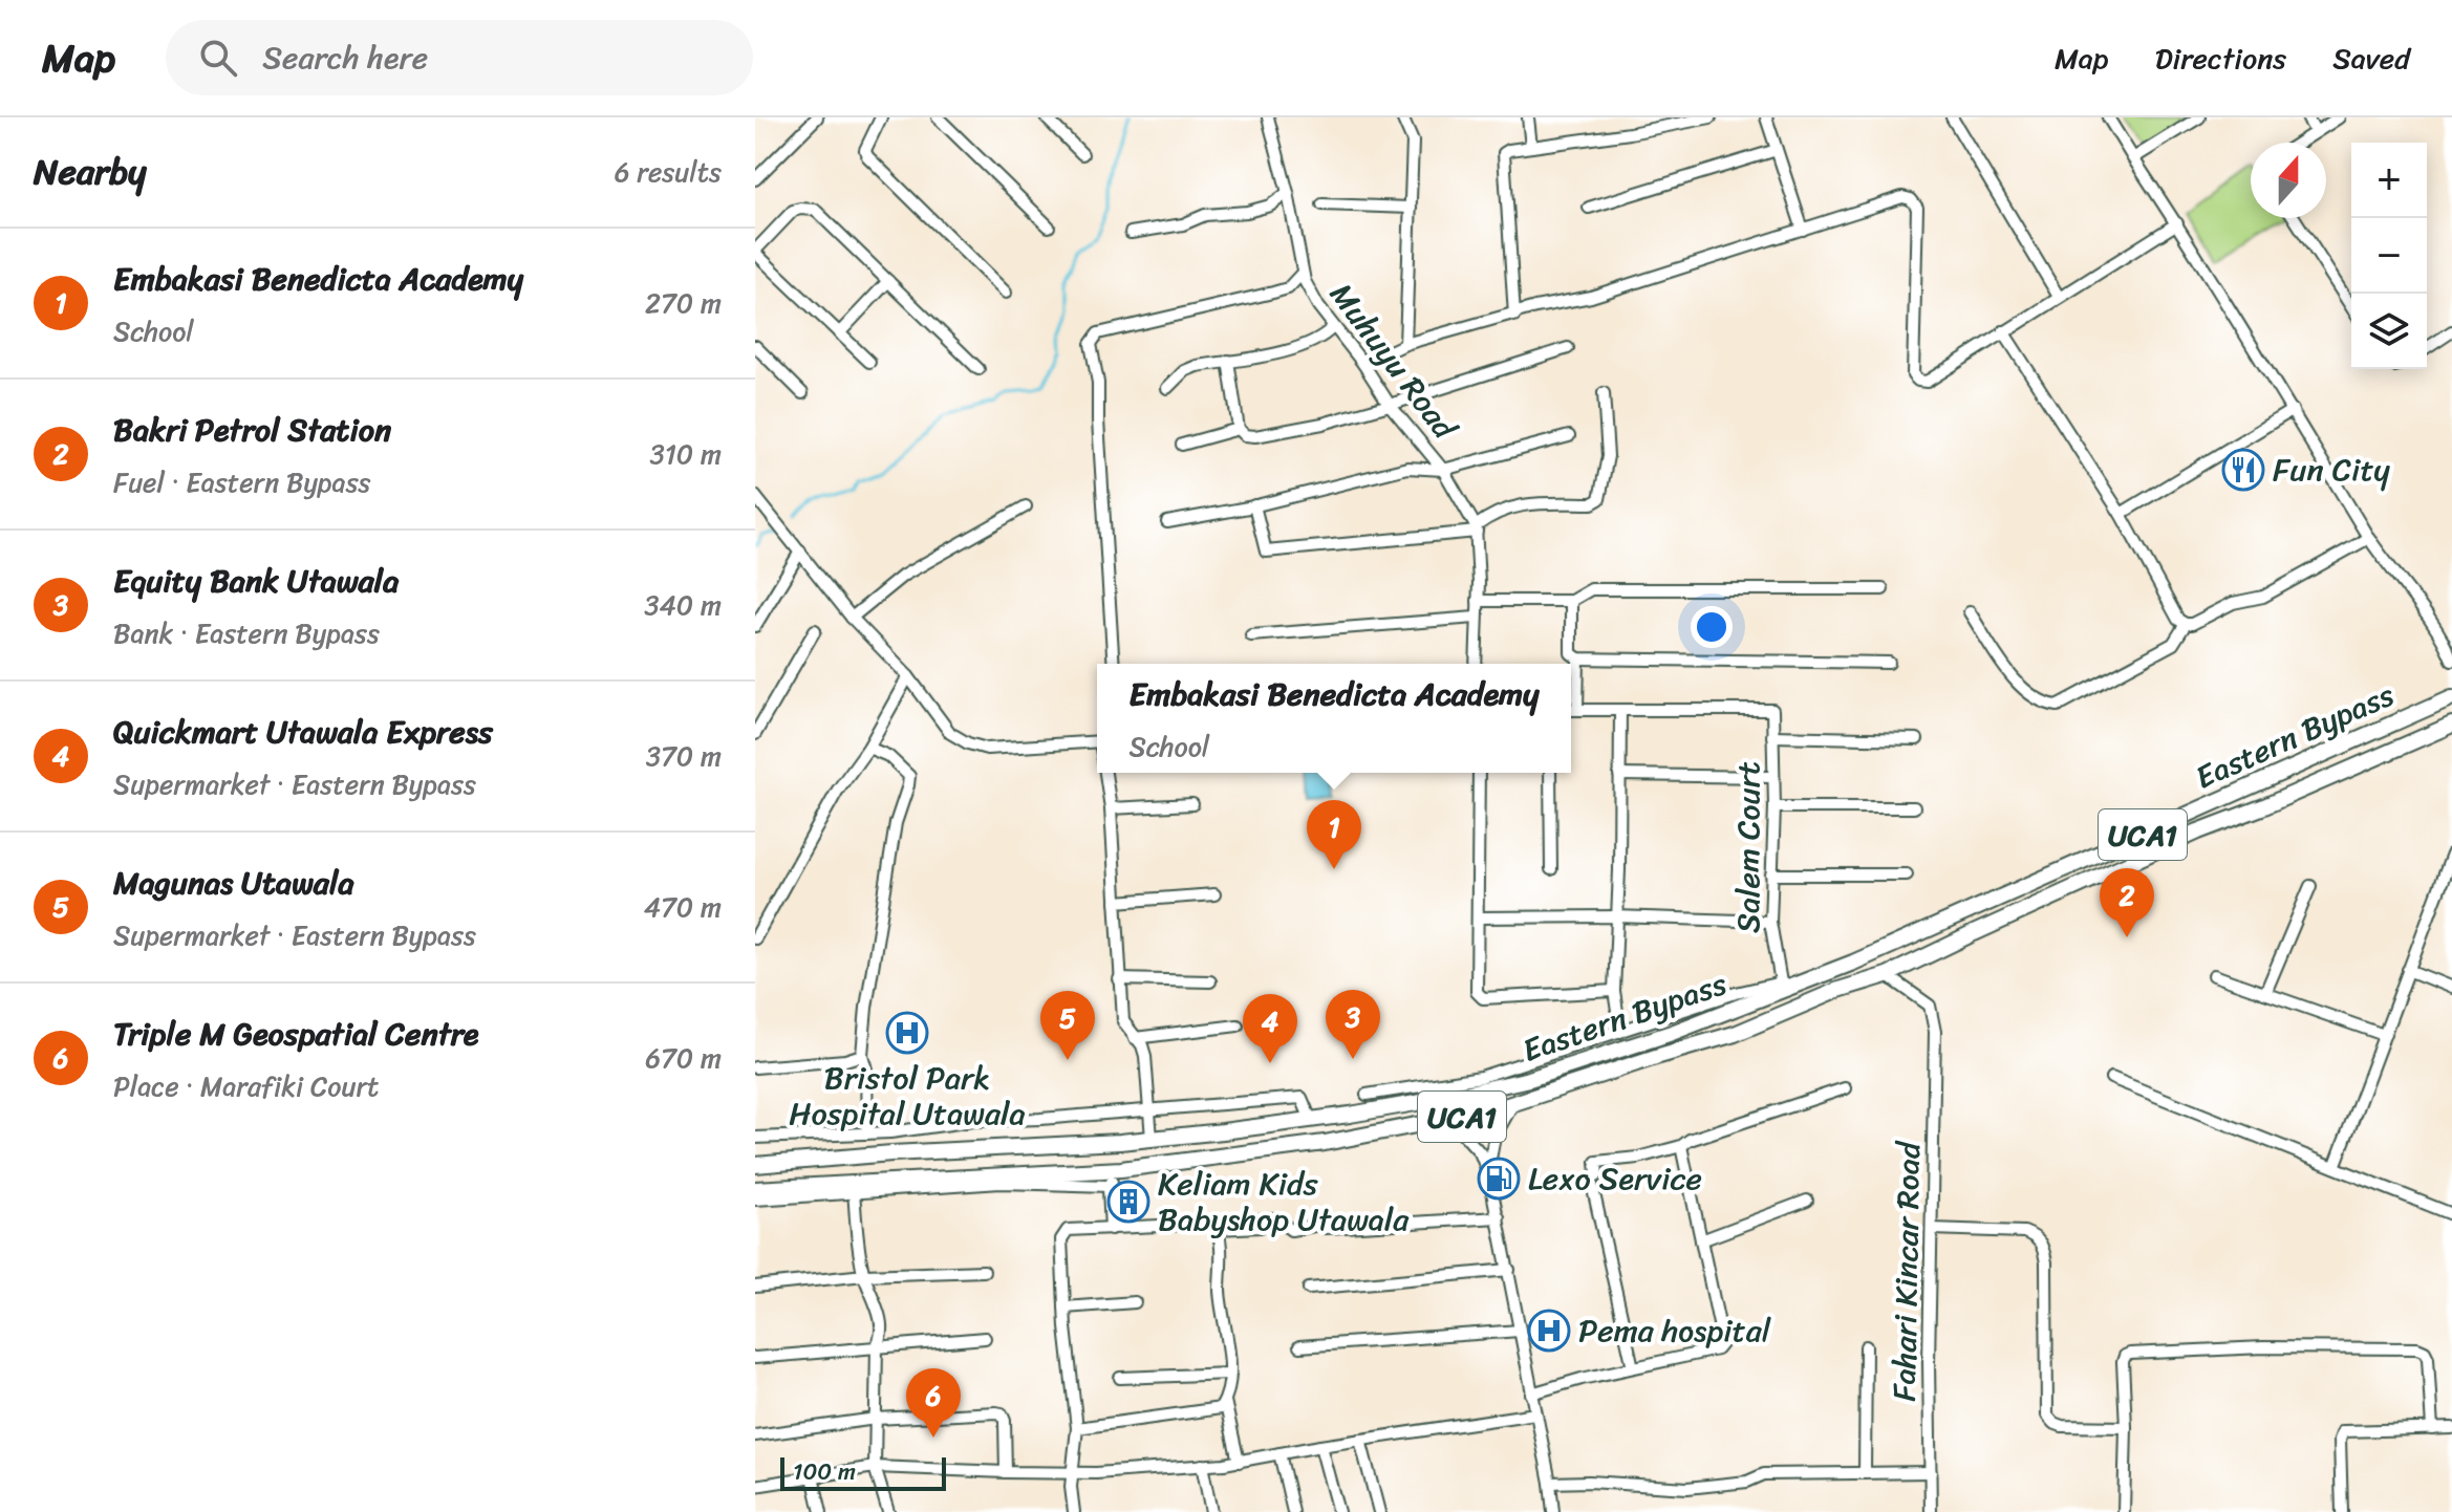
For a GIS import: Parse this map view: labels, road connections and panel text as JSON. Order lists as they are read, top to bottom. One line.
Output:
{"streets":{"main road":["Eastern Bypass","UCA1"],"street":["Muhuyu Road","Salem Court","Fahari Kincar Road"]},"crossings":[["Eastern Bypass","Salem Court"],["Eastern Bypass","Fahari Kincar Road"]],"places":{"restaurant":["Fun City"],"hospital":["Bristol Park Hospital Utawala","Pema hospital"],"fuel station":["Lexo Service"],"building":["Keliam Kids Babyshop Utawala"]},"scale_bar":"100 m","north":"top","page":{"header":"Map","search":"Search here","nav":["Map","Directions","Saved"],"heading":["Nearby","6 results"],"map_buttons":["+","−"],"list":[{"mark":"1","name":"Embakasi Benedicta Academy","note":"School","value":"270 m"},{"mark":"2","name":"Bakri Petrol Station","note":"Fuel · Eastern Bypass","value":"310 m"},{"mark":"3","name":"Equity Bank Utawala","note":"Bank · Eastern Bypass","value":"340 m"},{"mark":"4","name":"Quickmart Utawala Express","note":"Supermarket · Eastern Bypass","value":"370 m"},{"mark":"5","name":"Magunas Utawala","note":"Supermarket · Eastern Bypass","value":"470 m"},{"mark":"6","name":"Triple M Geospatial Centre","note":"Place · Marafiki Court","value":"670 m"}],"popup":["Embakasi Benedicta Academy","School"],"pins":["1","2","3","5","4","6"],"scale":"100 m"}}
